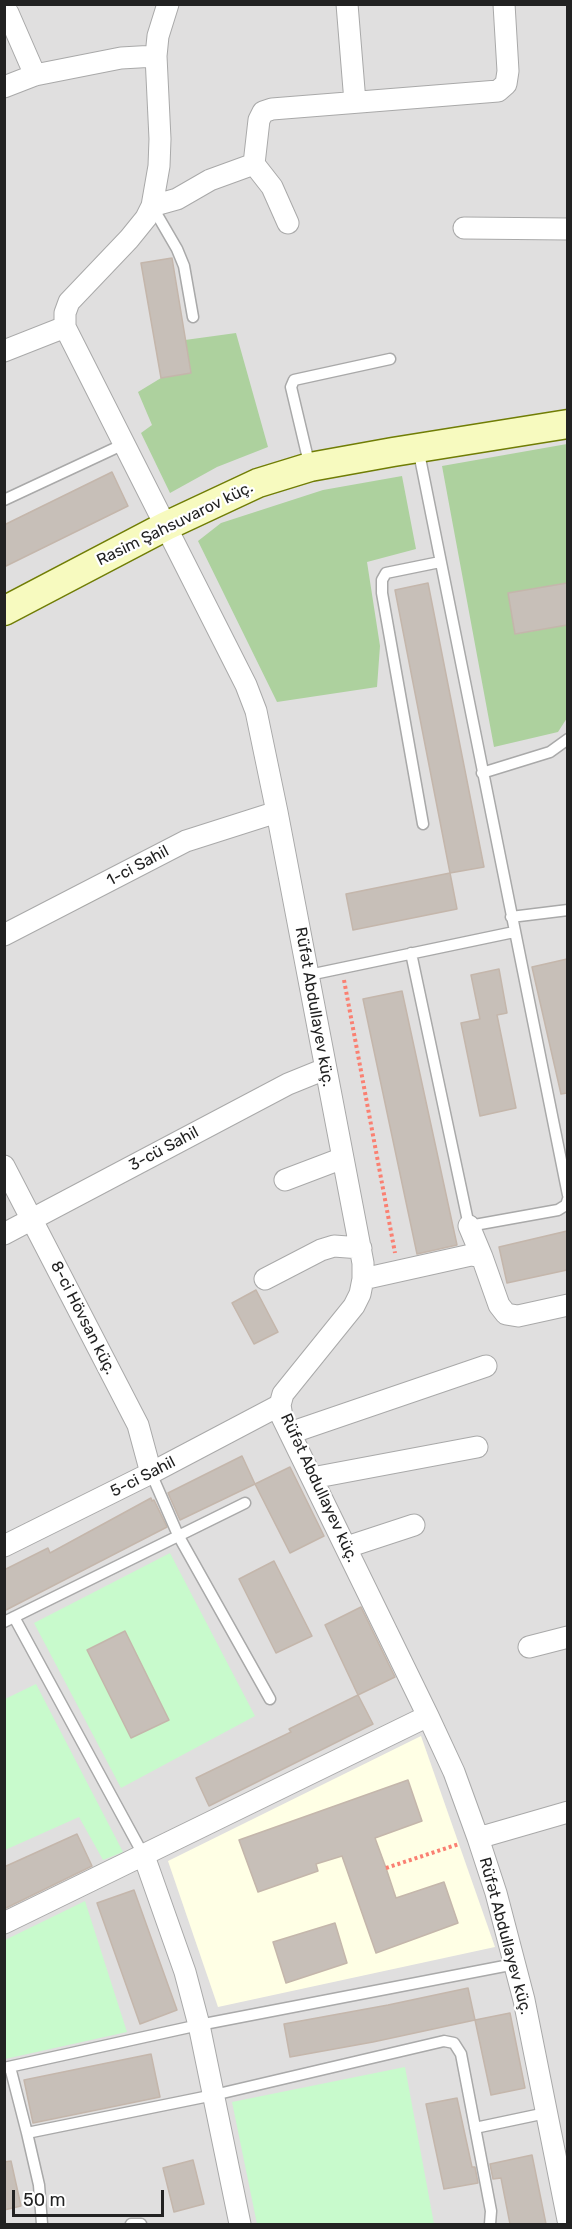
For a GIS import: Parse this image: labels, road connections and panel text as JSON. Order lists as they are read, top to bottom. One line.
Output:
{"streets":{"street":["Rasim Şahsuvarov küç.","1-ci Sahil","Rüfət Abdullayev küç.","3-cü Sahil","8-ci Hövsan küç.","5-ci Sahil"]},"crossings":[["Rasim Şahsuvarov küç.","Rüfət Abdullayev küç."],["1-ci Sahil","Rüfət Abdullayev küç."],["Rüfət Abdullayev küç.","3-cü Sahil"],["Rüfət Abdullayev küç.","5-ci Sahil"],["3-cü Sahil","8-ci Hövsan küç."],["8-ci Hövsan küç.","5-ci Sahil"]],"scale_bar":"50 m"}
